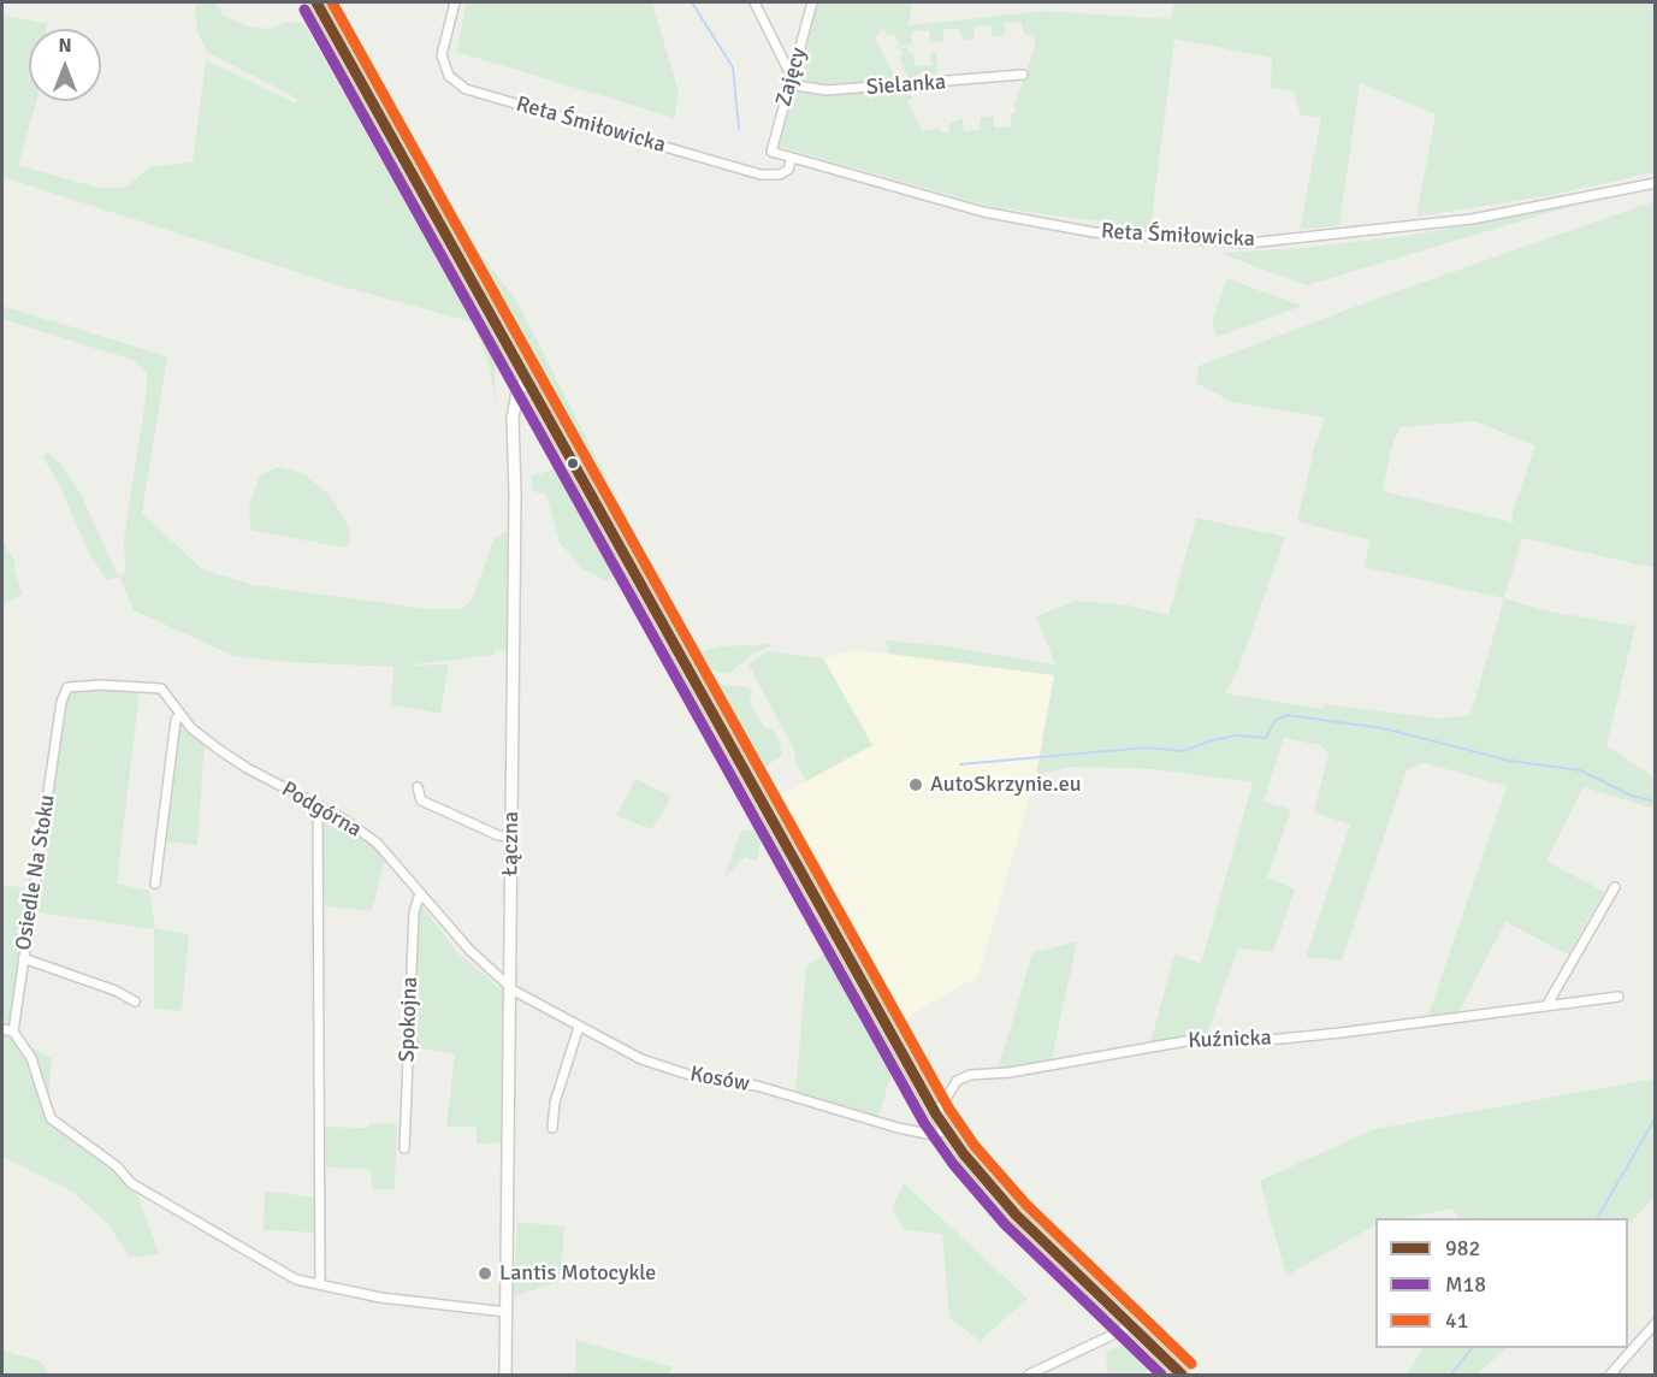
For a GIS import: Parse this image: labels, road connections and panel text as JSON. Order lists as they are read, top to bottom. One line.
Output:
{"streets":{"street":["Zajęcy","Sielanka","Reta Śmiłowicka","Podgórna","Łączna","Osiedle Na Stoku","Spokojna","Kuźnicka","Kosów"]},"crossings":[["Zajęcy","Sielanka"],["Zajęcy","Reta Śmiłowicka"],["Podgórna","Łączna"],["Podgórna","Osiedle Na Stoku"],["Podgórna","Spokojna"],["Podgórna","Kosów"],["Łączna","Kosów"]],"places":["AutoSkrzynie.eu","Lantis Motocykle"],"lines":["transit line 982","transit line 41","transit line M18"],"legend":["982","M18","41"],"north":"top"}
